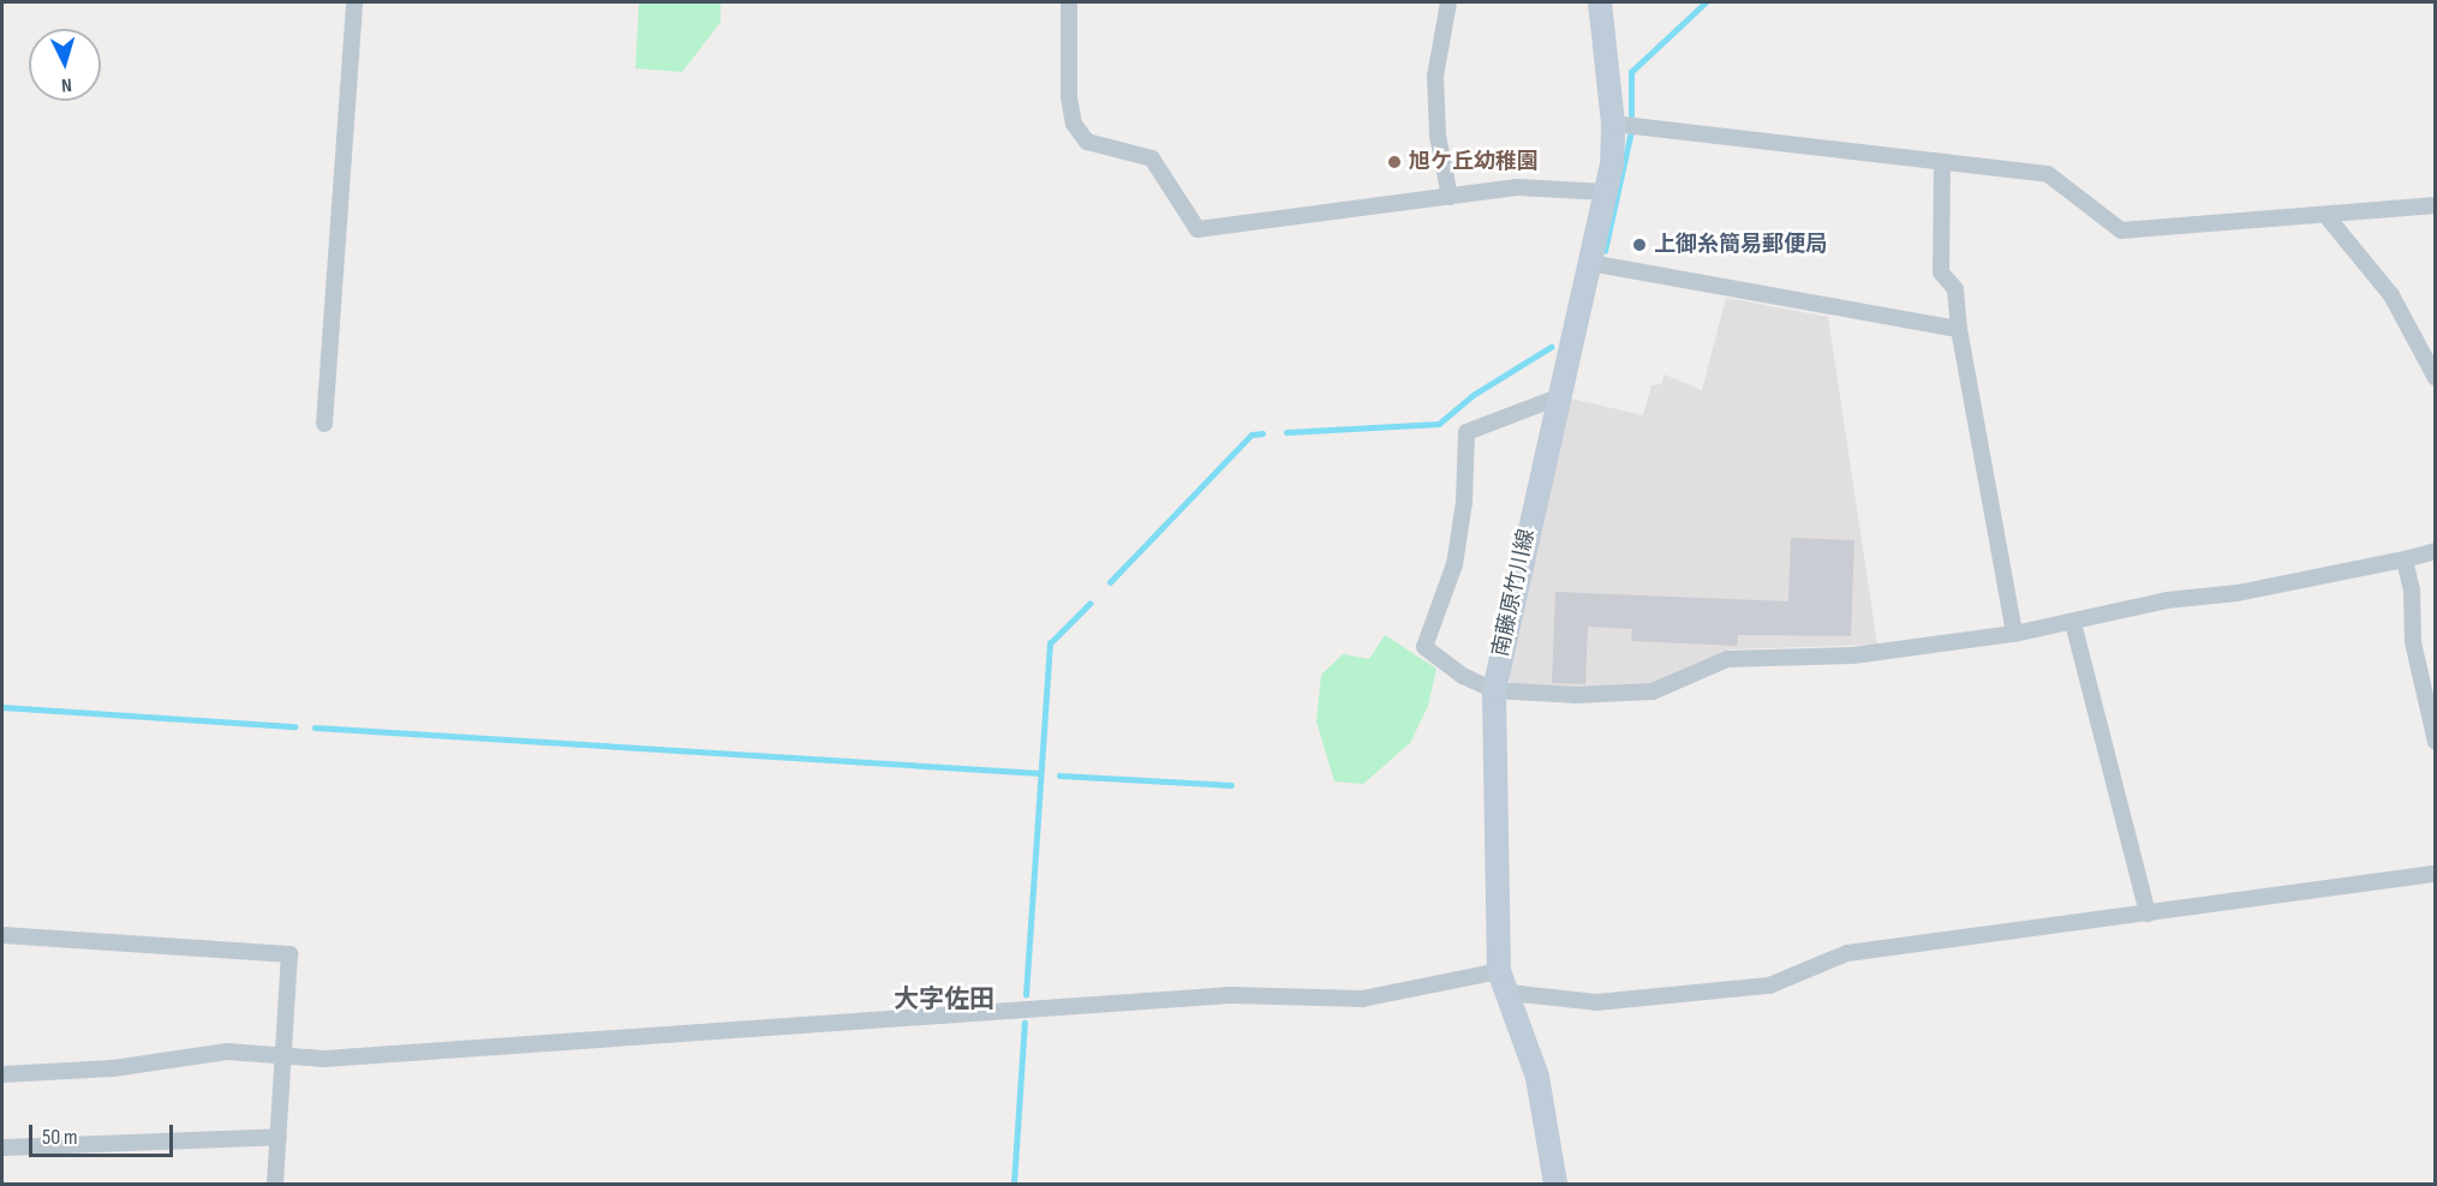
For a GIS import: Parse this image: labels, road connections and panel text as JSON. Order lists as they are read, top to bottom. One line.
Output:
{"streets":{"main road":["南藤原竹川線"]},"districts":["大字佐田"],"places":["旭ケ丘幼稚園","上御糸簡易郵便局"],"scale_bar":"50 m","north":"bottom"}
